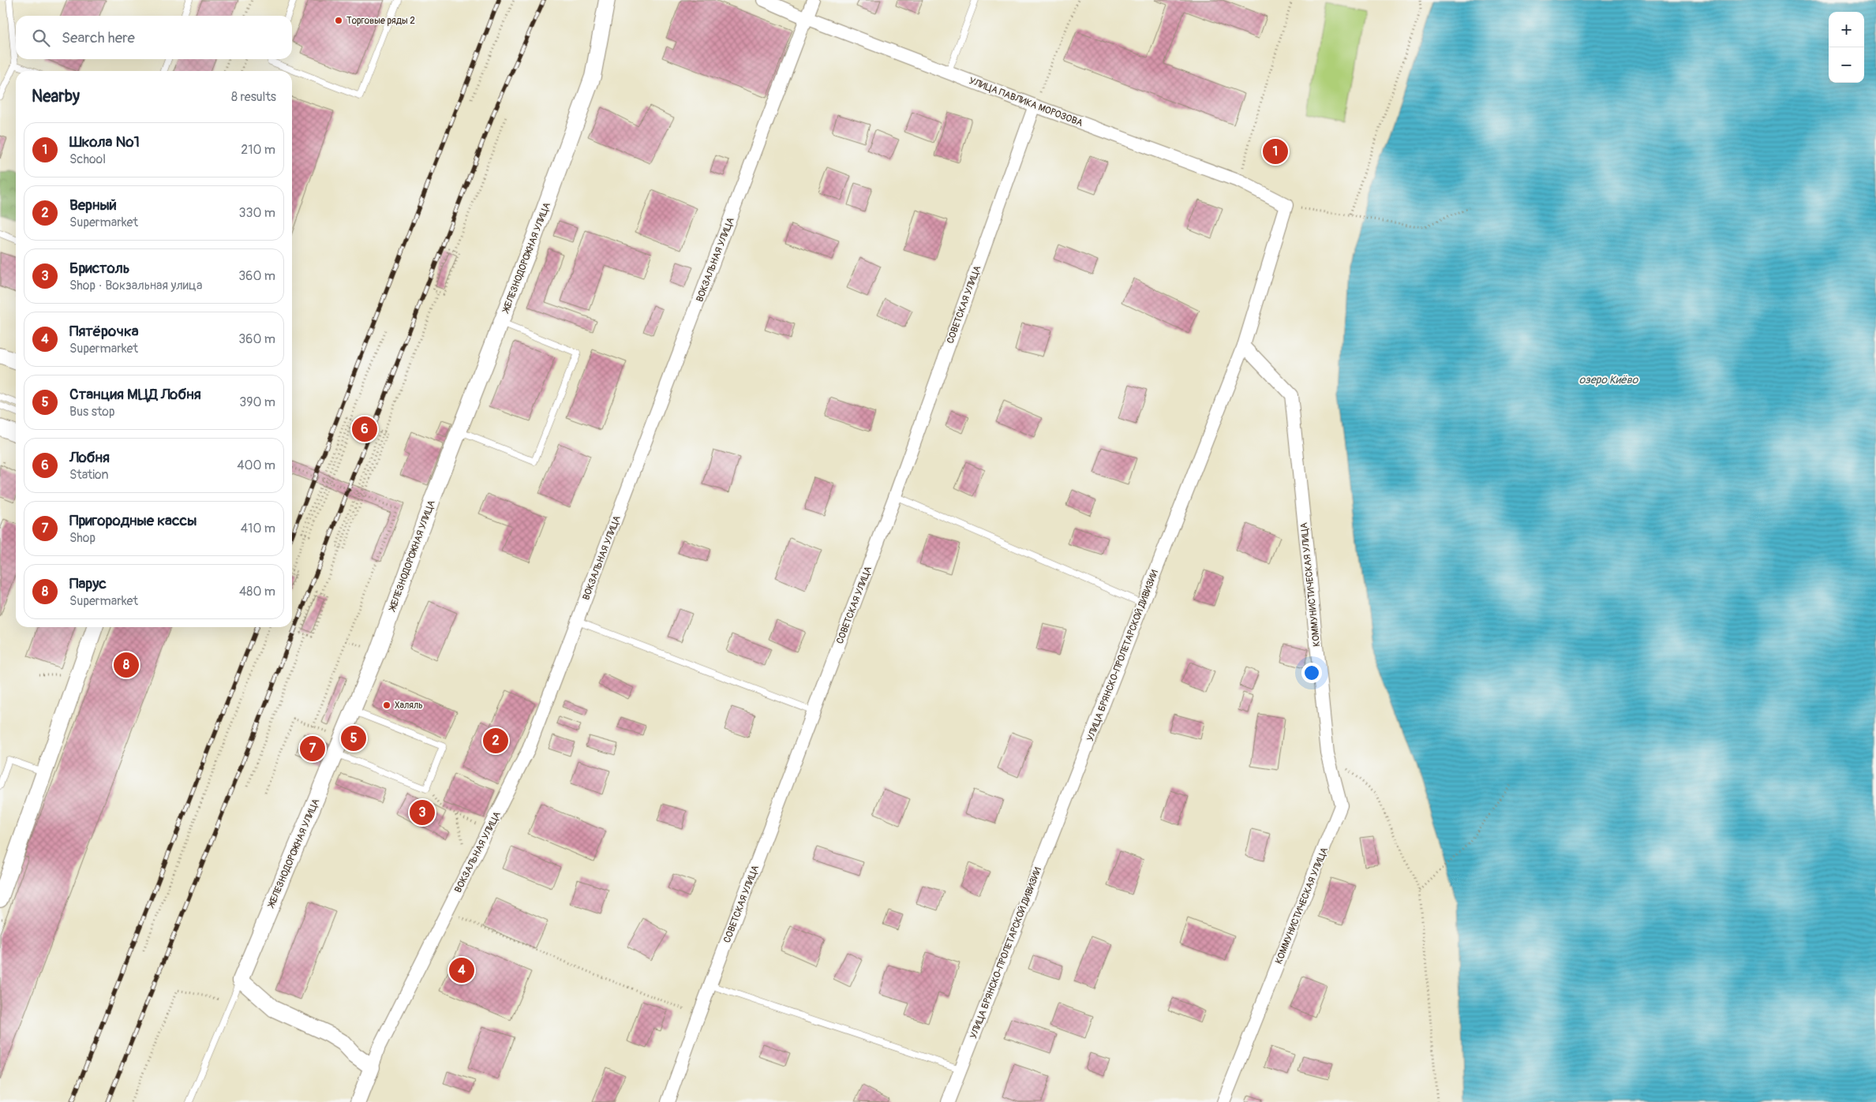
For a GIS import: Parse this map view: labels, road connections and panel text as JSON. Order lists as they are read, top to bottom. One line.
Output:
{"streets":{"street":["УЛИЦА ПАВЛИКА МОРОЗОВА","ЖЕЛЕЗНОДОРОЖНАЯ УЛИЦА","ВОКЗАЛЬНАЯ УЛИЦА","СОВЕТСКАЯ УЛИЦА","КОММУНИСТИЧЕСКАЯ УЛИЦА","УЛИЦА БРЯНСКО-ПРОЛЕТАРСКОЙ ДИВИЗИИ"]},"crossings":[["УЛИЦА ПАВЛИКА МОРОЗОВА","ВОКЗАЛЬНАЯ УЛИЦА"],["УЛИЦА ПАВЛИКА МОРОЗОВА","СОВЕТСКАЯ УЛИЦА"],["УЛИЦА ПАВЛИКА МОРОЗОВА","УЛИЦА БРЯНСКО-ПРОЛЕТАРСКОЙ ДИВИЗИИ"],["КОММУНИСТИЧЕСКАЯ УЛИЦА","УЛИЦА БРЯНСКО-ПРОЛЕТАРСКОЙ ДИВИЗИИ"]],"water":["озеро Киёво"],"places":["Торговые ряды 2","Халяль"],"page":{"map_buttons":["+","−"],"search":"Search here","heading":["Nearby","8 results"],"list":[{"mark":"1","name":"Школа №1","note":"School","value":"210 m"},{"mark":"2","name":"Верный","note":"Supermarket","value":"330 m"},{"mark":"3","name":"Бристоль","note":"Shop · Вокзальная улица","value":"360 m"},{"mark":"4","name":"Пятёрочка","note":"Supermarket","value":"360 m"},{"mark":"5","name":"Станция МЦД Лобня","note":"Bus stop","value":"390 m"},{"mark":"6","name":"Лобня","note":"Station","value":"400 m"},{"mark":"7","name":"Пригородные кассы","note":"Shop","value":"410 m"},{"mark":"8","name":"Парус","note":"Supermarket","value":"480 m"}],"pins":["1","6","8","5","2","7","3","4"]}}
